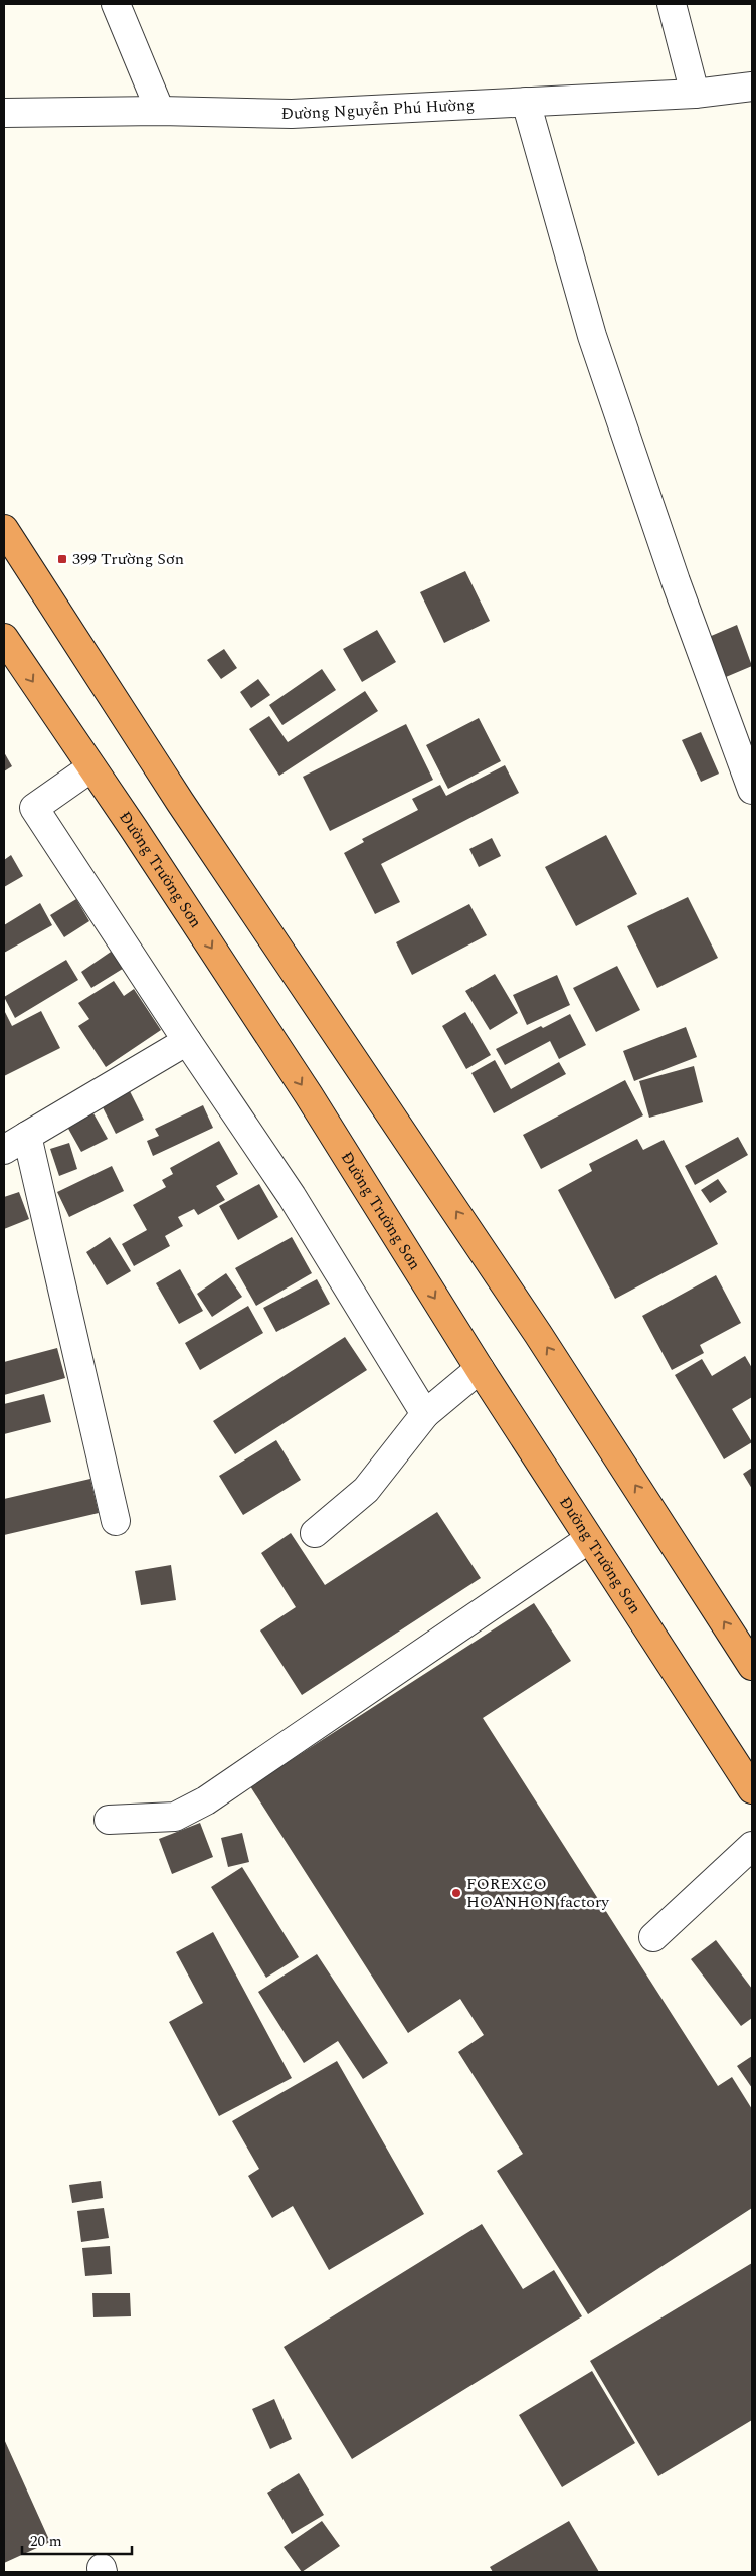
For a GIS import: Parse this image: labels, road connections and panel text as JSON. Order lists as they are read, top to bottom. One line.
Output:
{"streets":{"highway":["Đường Trường Sơn"],"street":["Đường Nguyễn Phú Hường"]},"places":{"transit":["399 Trường Sơn"],"other":["FOREXCO HOANHON factory"]},"scale_bar":"20 m"}
